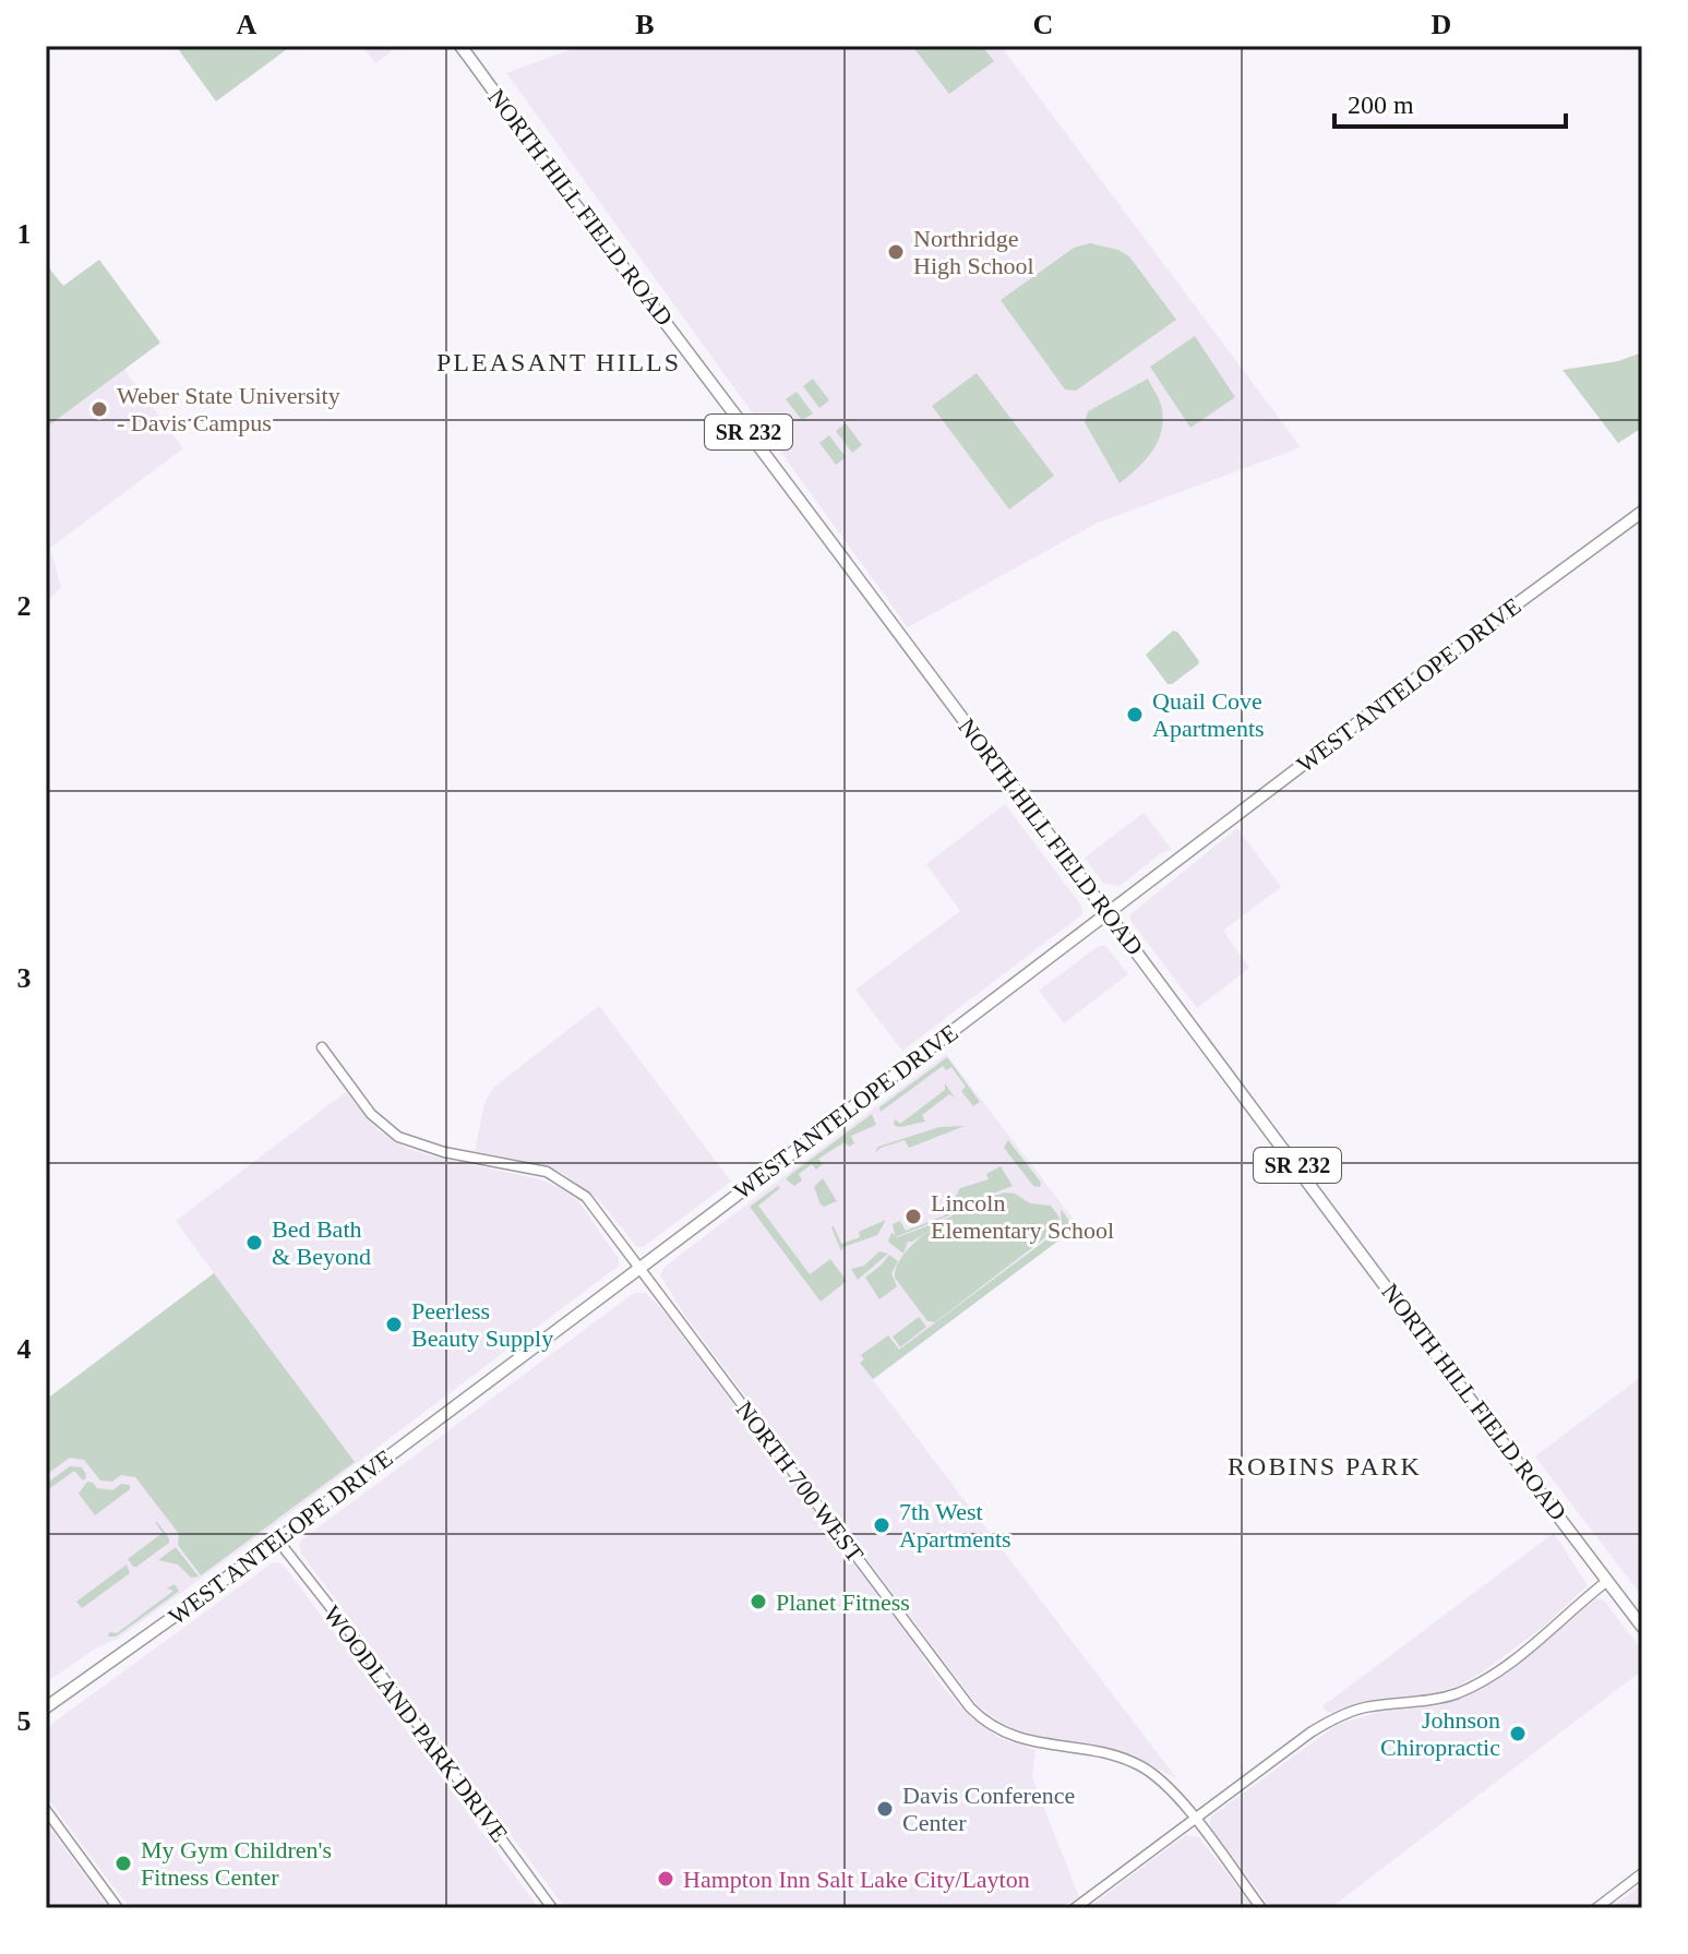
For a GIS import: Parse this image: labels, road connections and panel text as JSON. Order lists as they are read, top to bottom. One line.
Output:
{"streets":{"main road":["NORTH HILL FIELD ROAD","SR 232","WEST ANTELOPE DRIVE"],"street":["NORTH 700 WEST","WOODLAND PARK DRIVE"]},"crossings":[["NORTH HILL FIELD ROAD","WEST ANTELOPE DRIVE"],["WEST ANTELOPE DRIVE","NORTH 700 WEST"],["WEST ANTELOPE DRIVE","WOODLAND PARK DRIVE"]],"districts":["PLEASANT HILLS","ROBINS PARK"],"places":["Northridge High School","Weber State University - Davis Campus","Quail Cove Apartments","Lincoln Elementary School","Bed Bath & Beyond","Peerless Beauty Supply","7th West Apartments","Planet Fitness","Johnson Chiropractic","Davis Conference Center","My Gym Children's Fitness Center","Hampton Inn Salt Lake City/Layton"],"scale_bar":"200 m","grid":{"columns":["A","B","C","D"],"rows":["1","2","3","4","5"]}}
